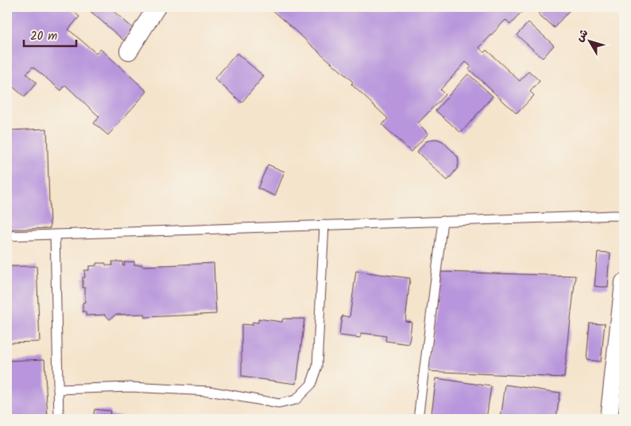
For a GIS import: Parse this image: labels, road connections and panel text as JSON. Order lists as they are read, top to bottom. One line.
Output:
{"scale_bar":"20 m","north":"top left"}
